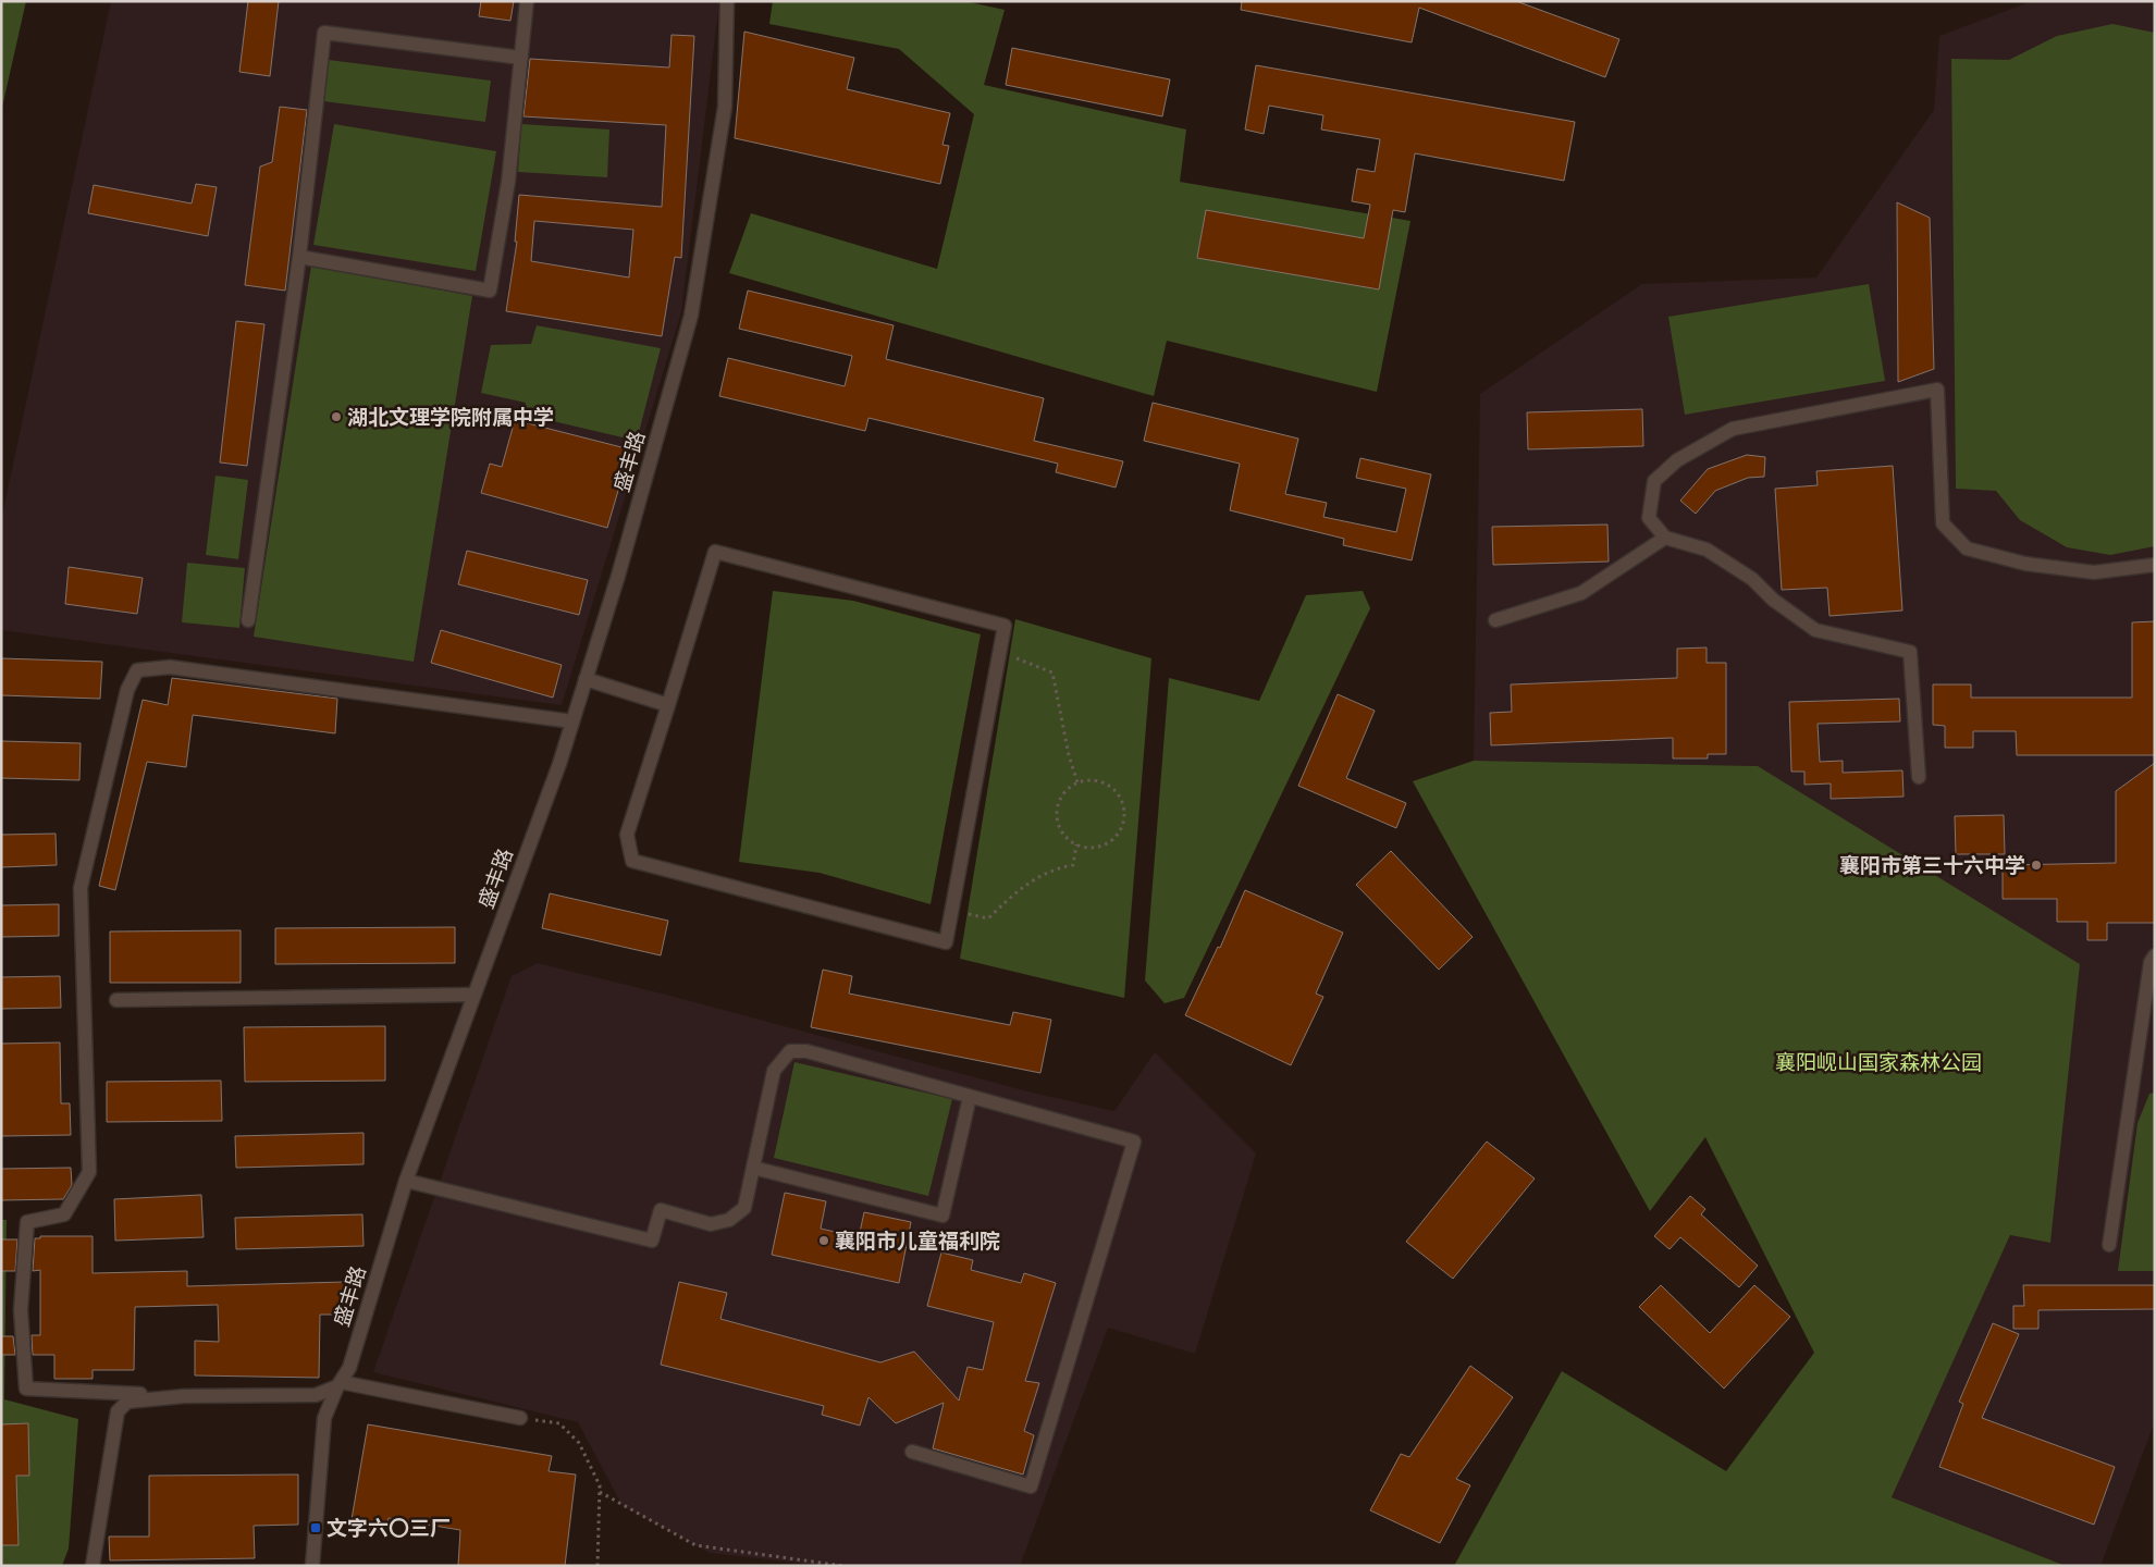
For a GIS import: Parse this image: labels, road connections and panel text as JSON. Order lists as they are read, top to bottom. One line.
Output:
{"streets":{"street":["盛丰路"]},"parks":["襄阳岘山国家森林公园"],"places":{"other":["湖北文理学院附属中学","襄阳市第三十六中学","襄阳市儿童福利院"],"transit":["文字六〇三厂"]}}
